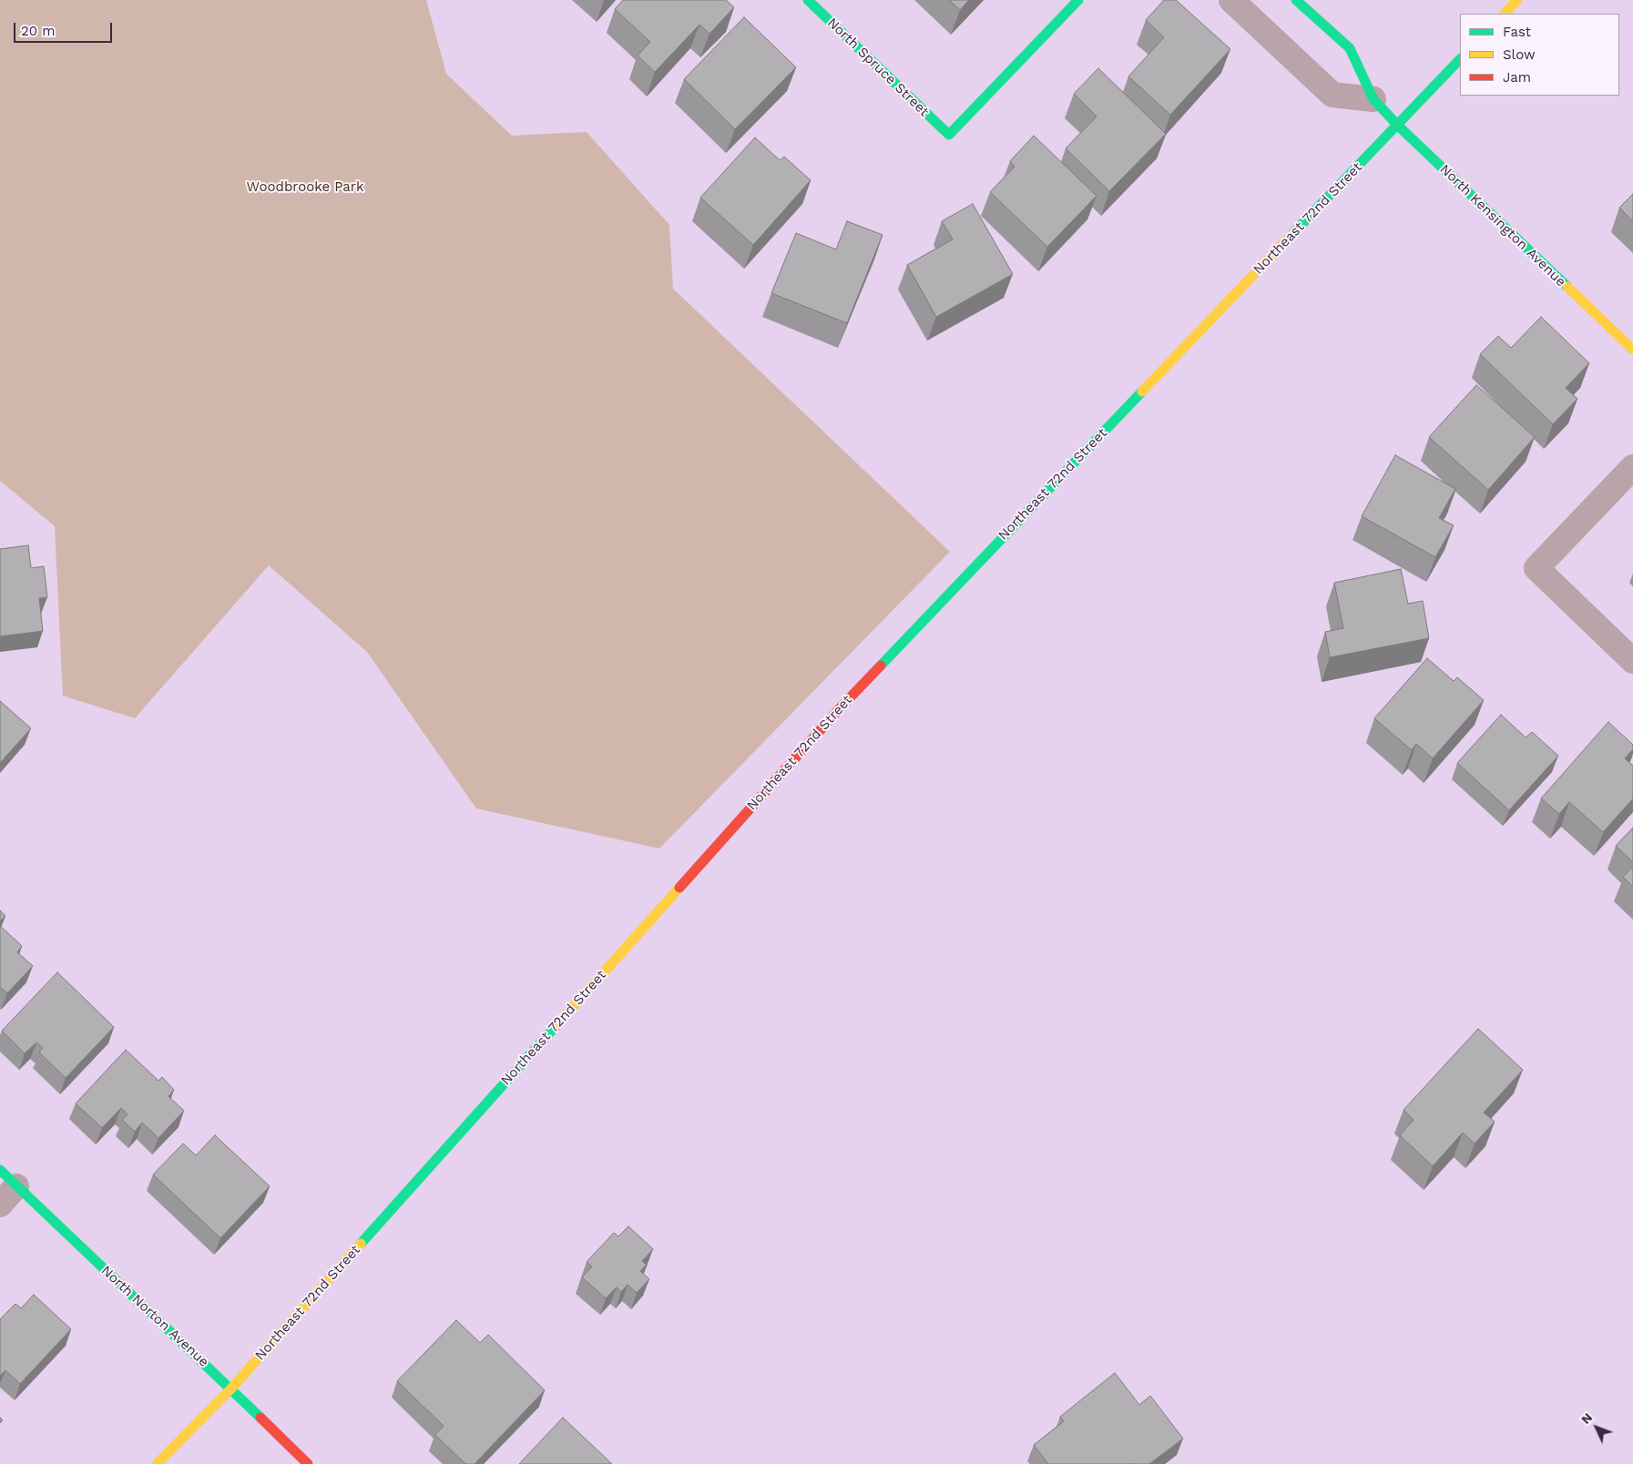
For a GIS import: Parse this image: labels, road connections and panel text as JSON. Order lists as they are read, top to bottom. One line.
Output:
{"streets":{"main road":["North Spruce Street","Northeast 72nd Street","North Kensington Avenue","North Norton Avenue"]},"crossings":[["Northeast 72nd Street","North Kensington Avenue"],["Northeast 72nd Street","North Norton Avenue"]],"parks":["Woodbrooke Park"],"legend":["Fast","Slow","Jam"],"scale_bar":"20 m","north":"top left"}
